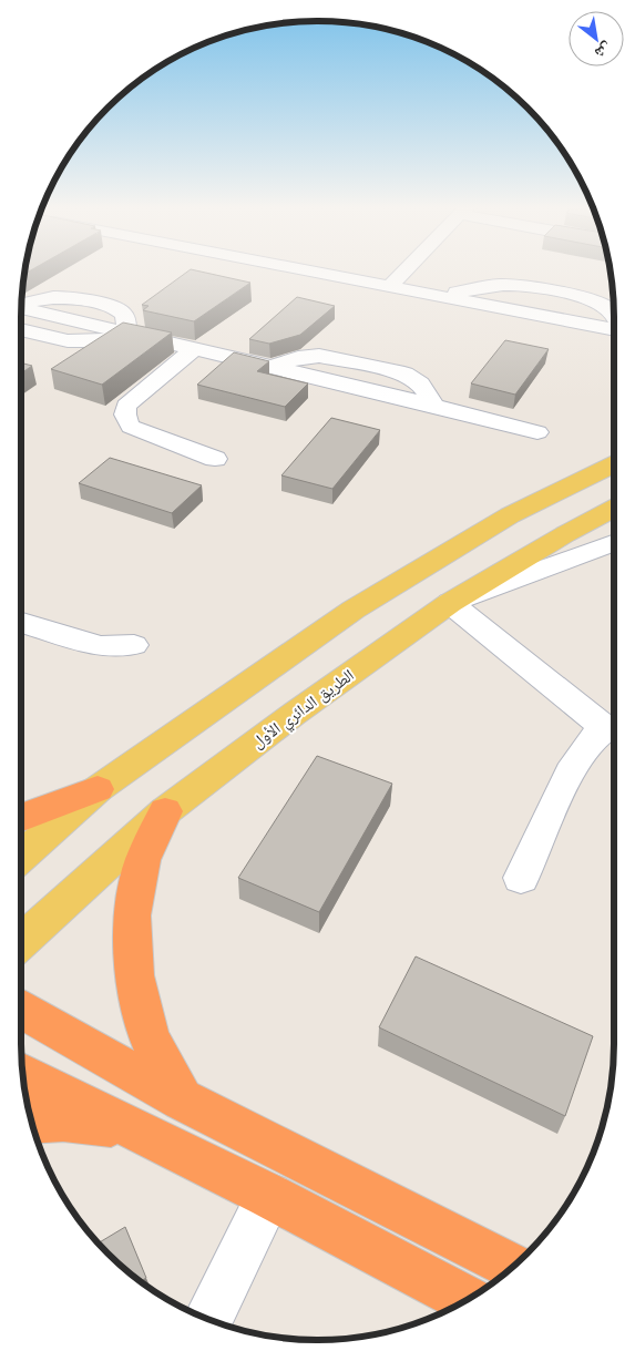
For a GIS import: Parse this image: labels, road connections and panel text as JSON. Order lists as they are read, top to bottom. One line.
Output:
{"streets":{"main road":["الطريق الدائري الأول"]},"north":"bottom right"}
